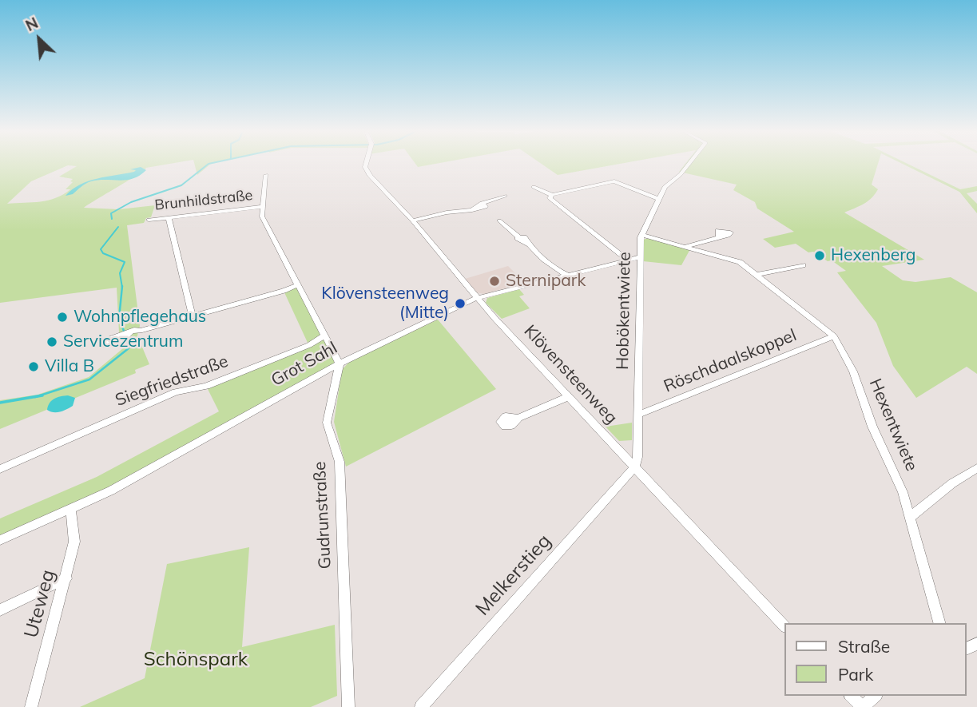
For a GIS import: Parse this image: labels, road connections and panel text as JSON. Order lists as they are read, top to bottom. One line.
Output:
{"streets":{"street":["Brunhildstraße","Hobökentwiete","Röschdaalskoppel","Grot Sahl","Klövensteenweg","Siegfriedstraße","Hexentwiete","Gudrunstraße","Melkerstieg","Uteweg"]},"crossings":[["Hobökentwiete","Röschdaalskoppel"],["Hobökentwiete","Grot Sahl"],["Hobökentwiete","Klövensteenweg"],["Hobökentwiete","Hexentwiete"],["Hobökentwiete","Melkerstieg"],["Röschdaalskoppel","Hexentwiete"],["Grot Sahl","Klövensteenweg"],["Grot Sahl","Gudrunstraße"],["Grot Sahl","Uteweg"],["Klövensteenweg","Melkerstieg"]],"parks":["Schönspark"],"places":["Hexenberg","Sternipark","Klövensteenweg (Mitte)","Wohnpflegehaus","Servicezentrum","Villa B"],"legend":["Straße","Park"],"north":"top left"}
